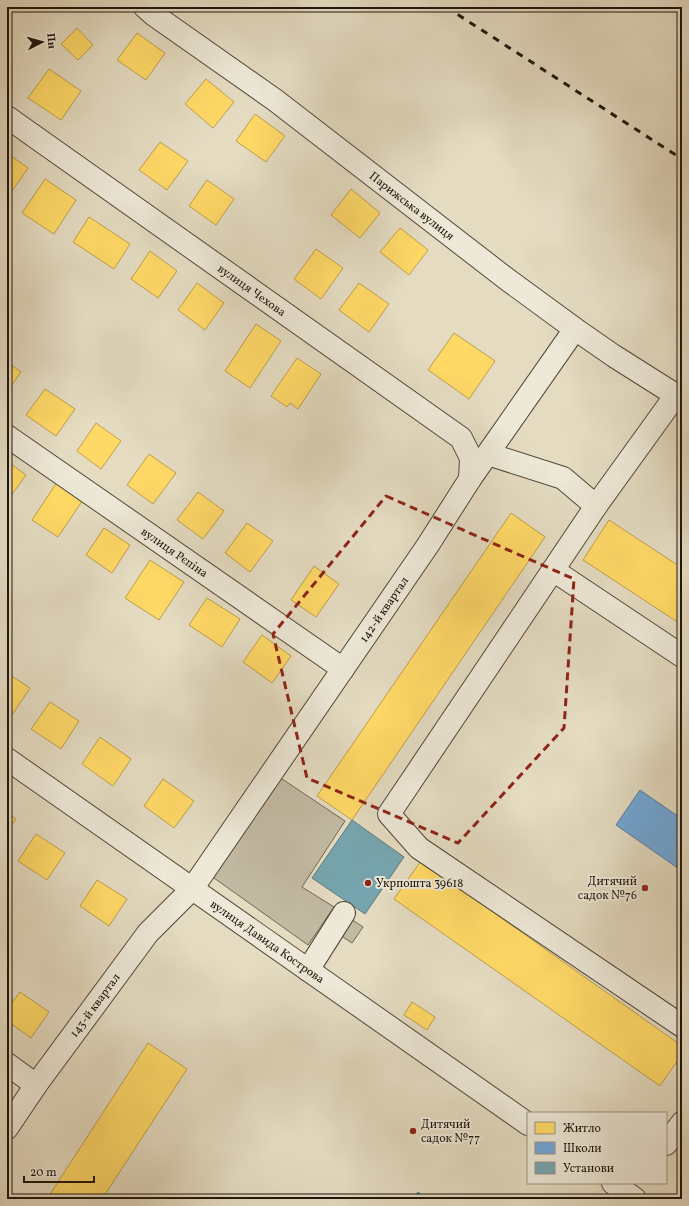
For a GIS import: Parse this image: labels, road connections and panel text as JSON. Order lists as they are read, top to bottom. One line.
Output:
{"streets":{"street":["Парижська вулиця","вулиця Чехова","вулиця Рєпіна","142-й квартал","вулиця Давида Кострова","143-й квартал"]},"crossings":[["Парижська вулиця","142-й квартал"],["вулиця Чехова","142-й квартал"],["вулиця Рєпіна","142-й квартал"],["142-й квартал","вулиця Давида Кострова"],["142-й квартал","143-й квартал"],["вулиця Давида Кострова","143-й квартал"]],"places":["Укрпошта 39618","Дитячий садок №76","Дитячий садок №77"],"legend":["Житло","Школи","Установи"],"scale_bar":"20 m","north":"right"}
